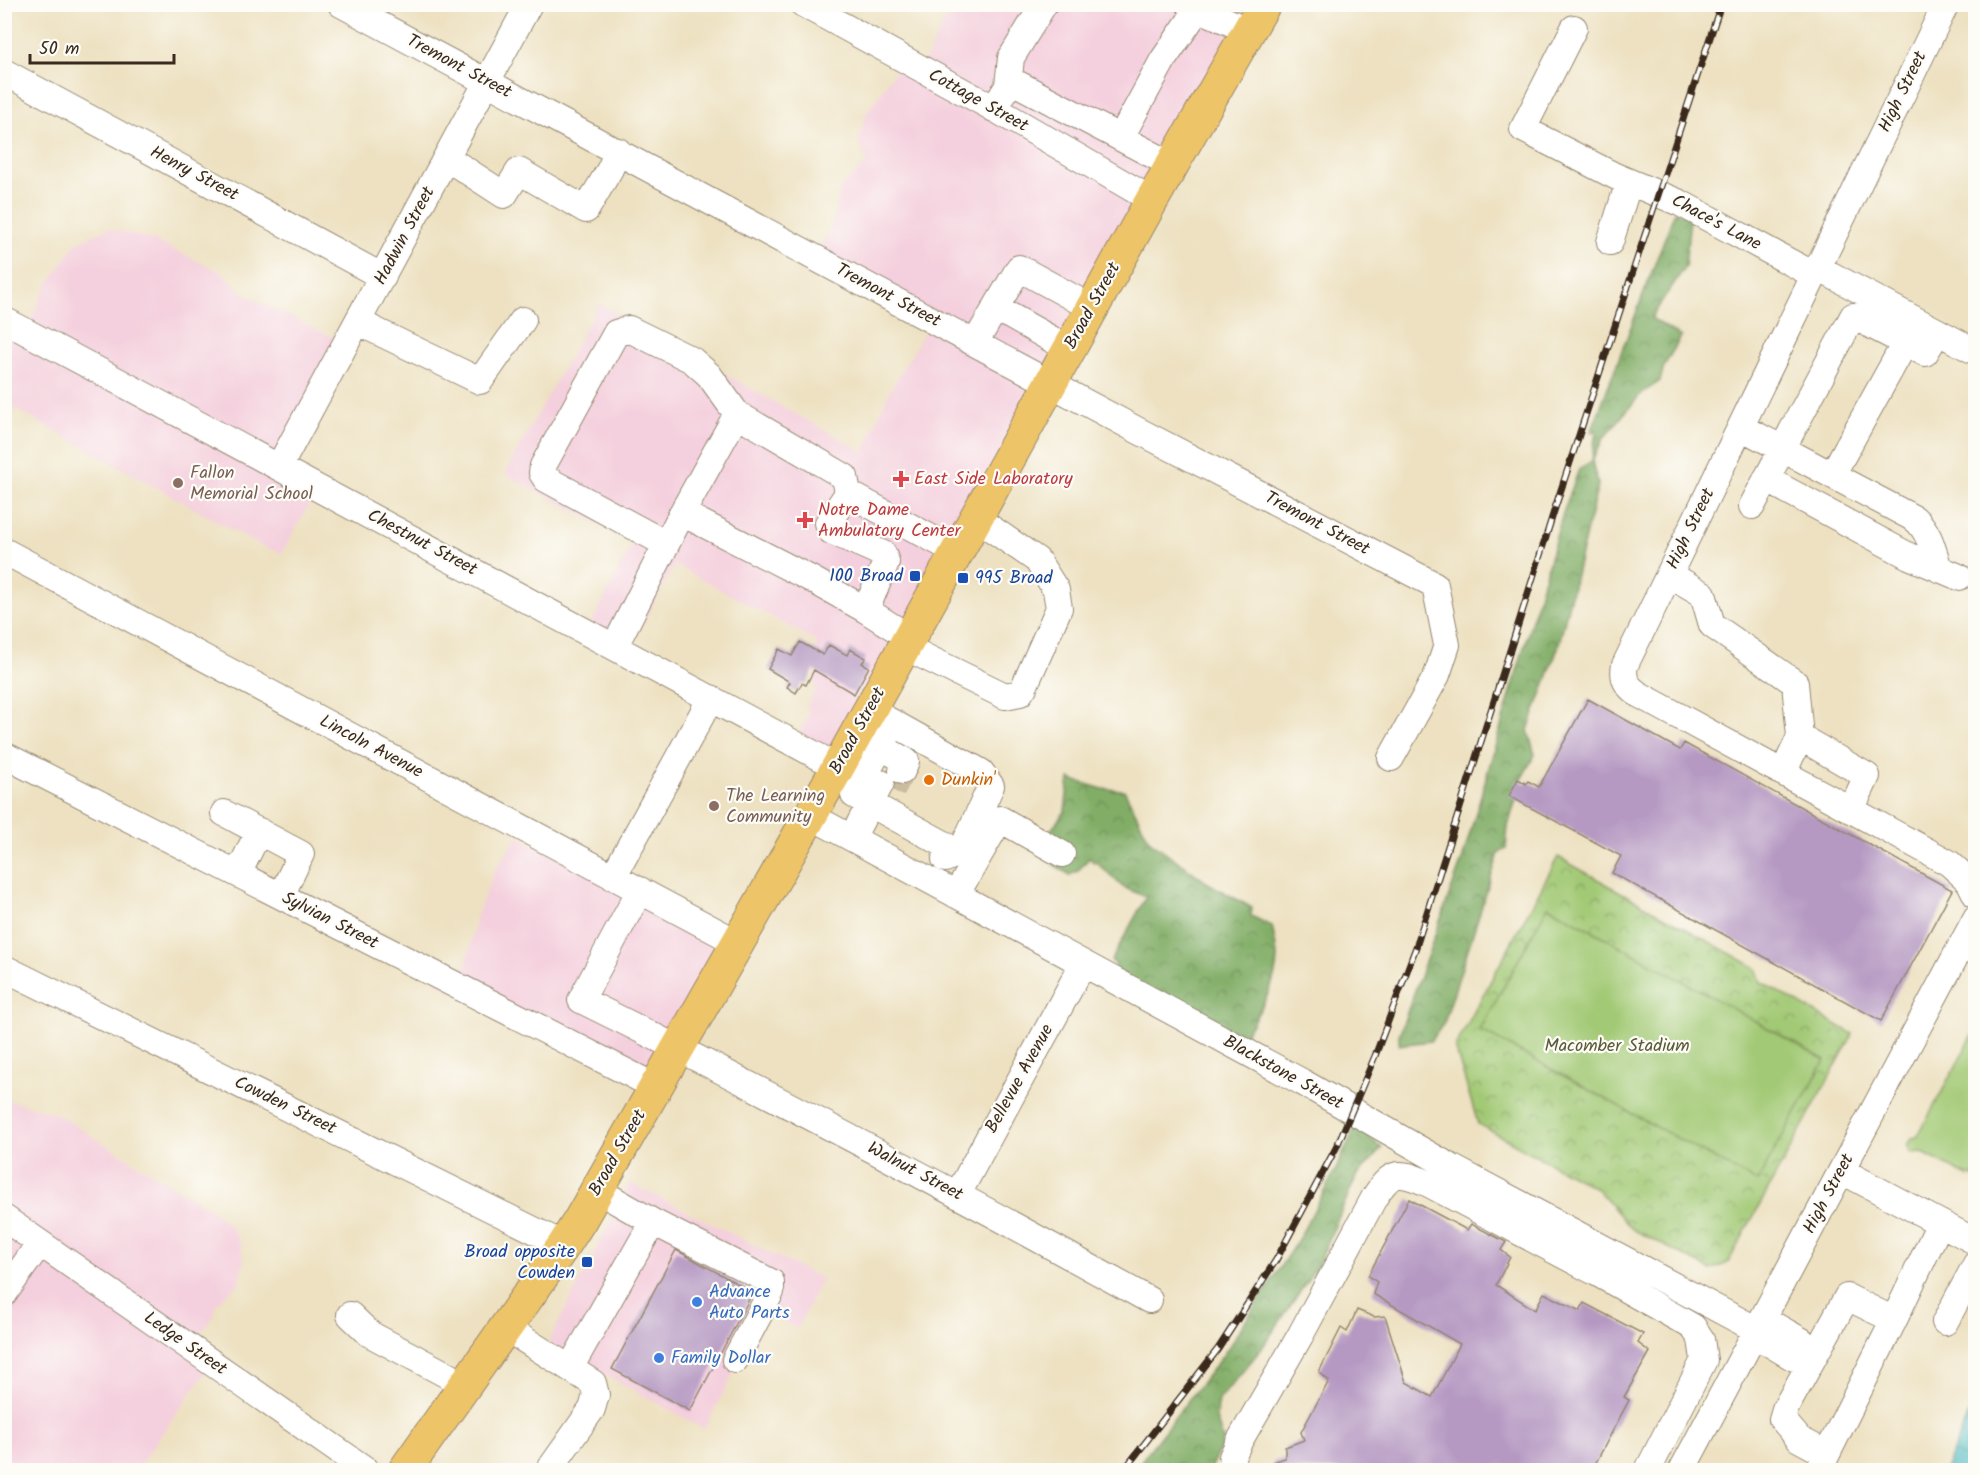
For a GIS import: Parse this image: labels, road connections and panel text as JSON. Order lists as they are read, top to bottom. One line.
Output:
{"streets":{"main road":["Broad Street"],"street":["Tremont Street","High Street","Cottage Street","Henry Street","Chace's Lane","Hadwin Street","Chestnut Street","Lincoln Avenue","Sylvian Street","Blackstone Street","Bellevue Avenue","Cowden Street","Walnut Street","Ledge Street"]},"crossings":[["Tremont Street","Hadwin Street"],["Tremont Street","Broad Street"],["High Street","Chace's Lane"],["High Street","Blackstone Street"],["Cottage Street","Broad Street"],["Henry Street","Hadwin Street"],["Hadwin Street","Chestnut Street"],["Broad Street","Chestnut Street"],["Broad Street","Lincoln Avenue"],["Broad Street","Sylvian Street"],["Broad Street","Blackstone Street"],["Broad Street","Cowden Street"],["Broad Street","Walnut Street"],["Lincoln Avenue","Walnut Street"],["Blackstone Street","Bellevue Avenue"],["Bellevue Avenue","Walnut Street"]],"parks":["Macomber Stadium"],"places":{"health":["East Side Laboratory","Notre Dame Ambulatory Center"],"other":["Fallon Memorial School","Dunkin'","The Learning Community","Advance Auto Parts","Family Dollar"],"transit":["100 Broad","995 Broad","Broad opposite Cowden"]},"scale_bar":"50 m"}
